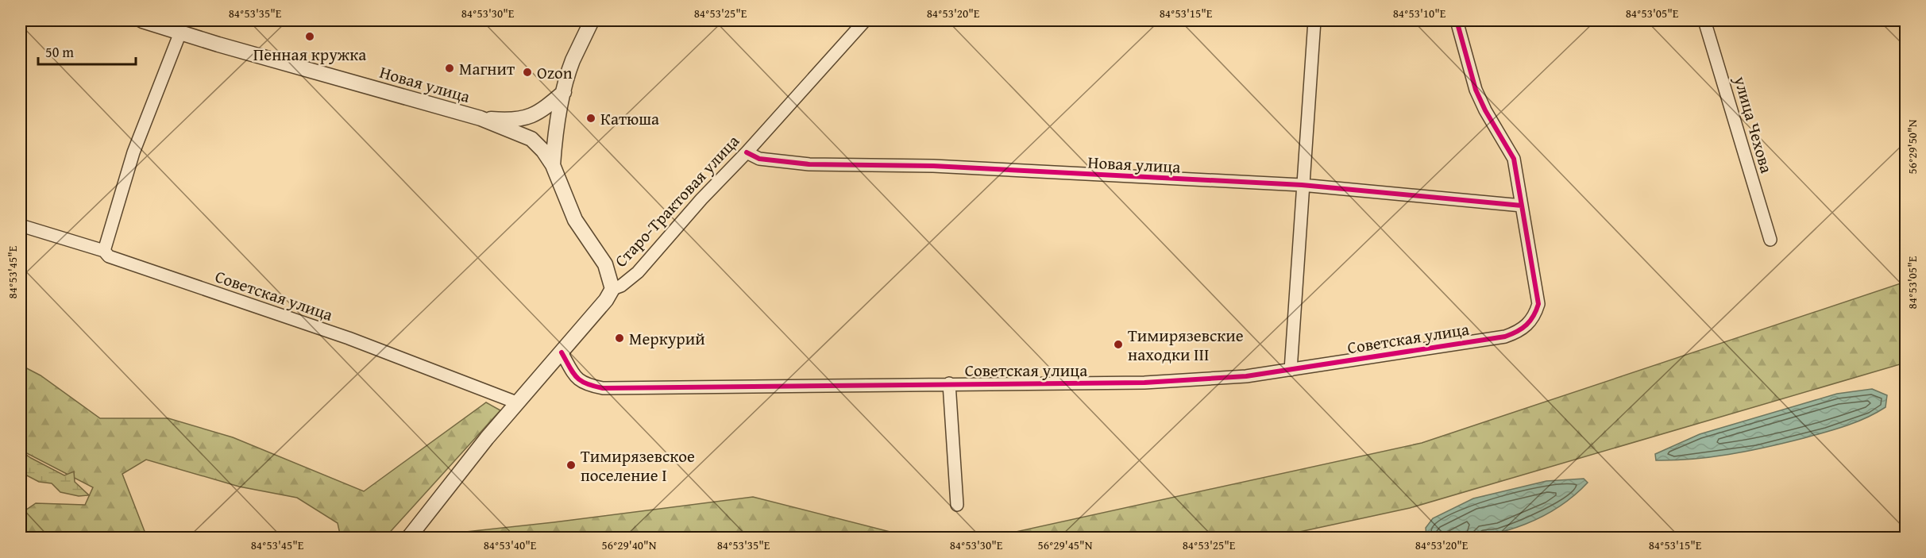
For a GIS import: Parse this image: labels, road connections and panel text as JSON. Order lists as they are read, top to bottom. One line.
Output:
{"streets":{"street":["Новая улица","улица Чехова","Старо-Трактовая улица","Советская улица"]},"crossings":[["Новая улица","Старо-Трактовая улица"],["Новая улица","Советская улица"],["Старо-Трактовая улица","Советская улица"]],"places":["Пенная кружка","Магнит","Ozon","Катюша","Меркурий","Тимирязевские находки III","Тимирязевское поселение I"],"scale_bar":"50 m","coordinates":["84°53'35\"E","84°53'30\"E","84°53'25\"E","84°53'20\"E","84°53'15\"E","84°53'10\"E","84°53'05\"E","56°29'50\"N","84°53'45\"E","84°53'40\"E","56°29'40\"N","56°29'45\"N"]}
